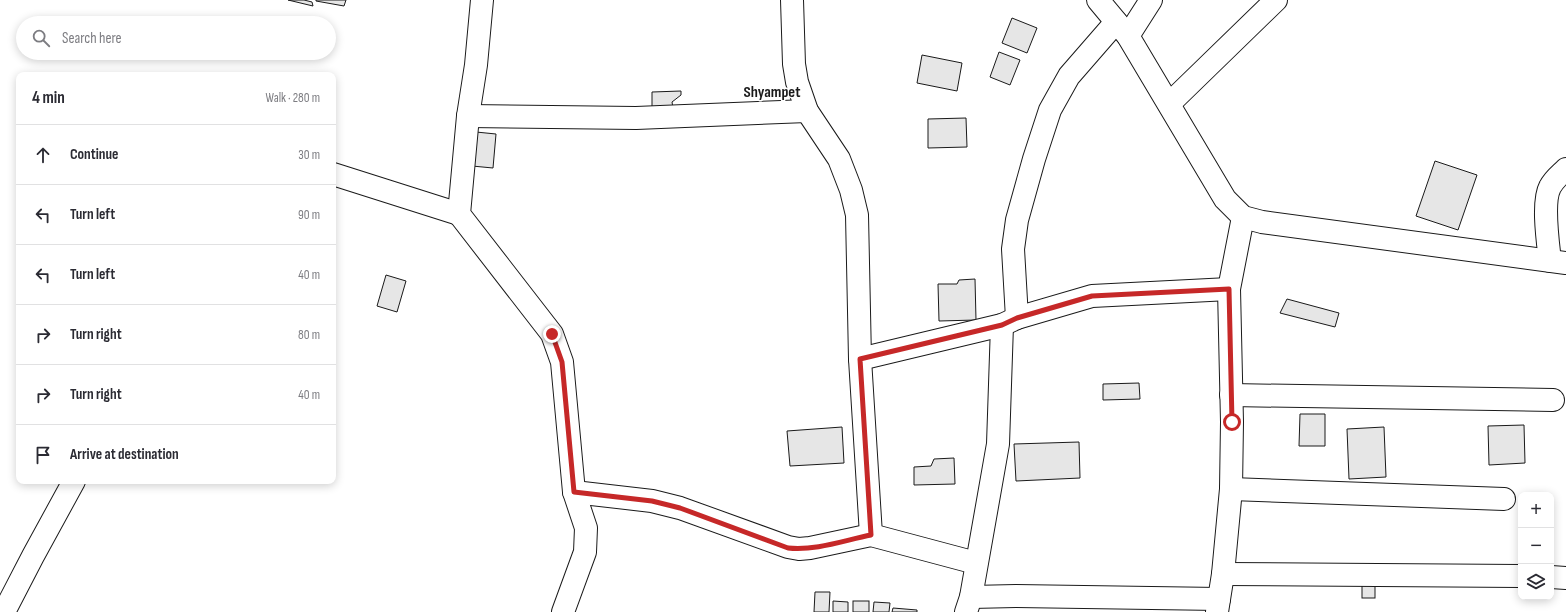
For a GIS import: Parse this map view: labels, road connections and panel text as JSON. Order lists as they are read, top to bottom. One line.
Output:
{"districts":["Shyampet"],"page":{"search":"Search here","heading":["4 min","Walk · 280 m"],"list":[["Continue","30 m"],["Turn left","90 m"],["Turn left","40 m"],["Turn right","80 m"],["Turn right","40 m"],"Arrive at destination"],"map_buttons":["+","−"]}}
